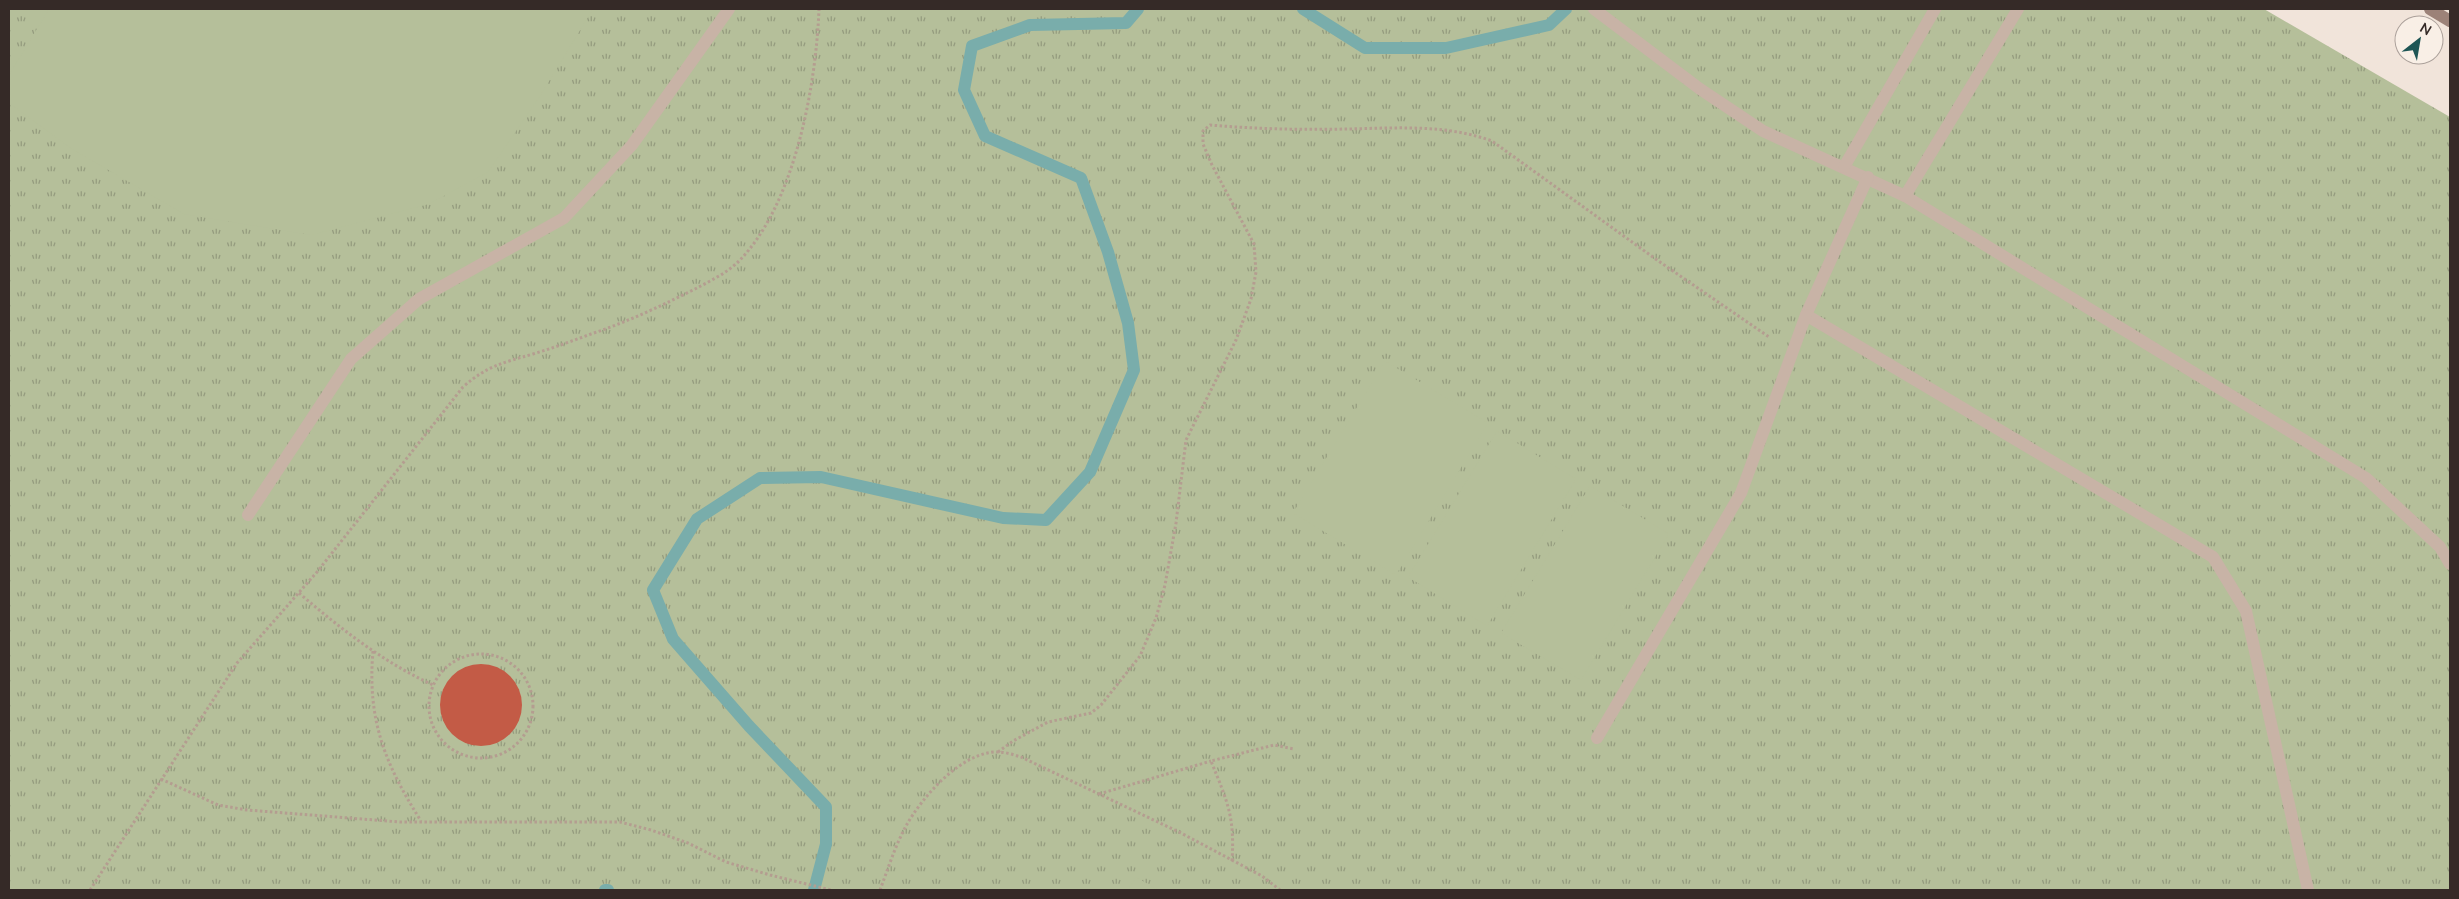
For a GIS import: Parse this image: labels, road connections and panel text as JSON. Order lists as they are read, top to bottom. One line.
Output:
{"north":"top right"}
